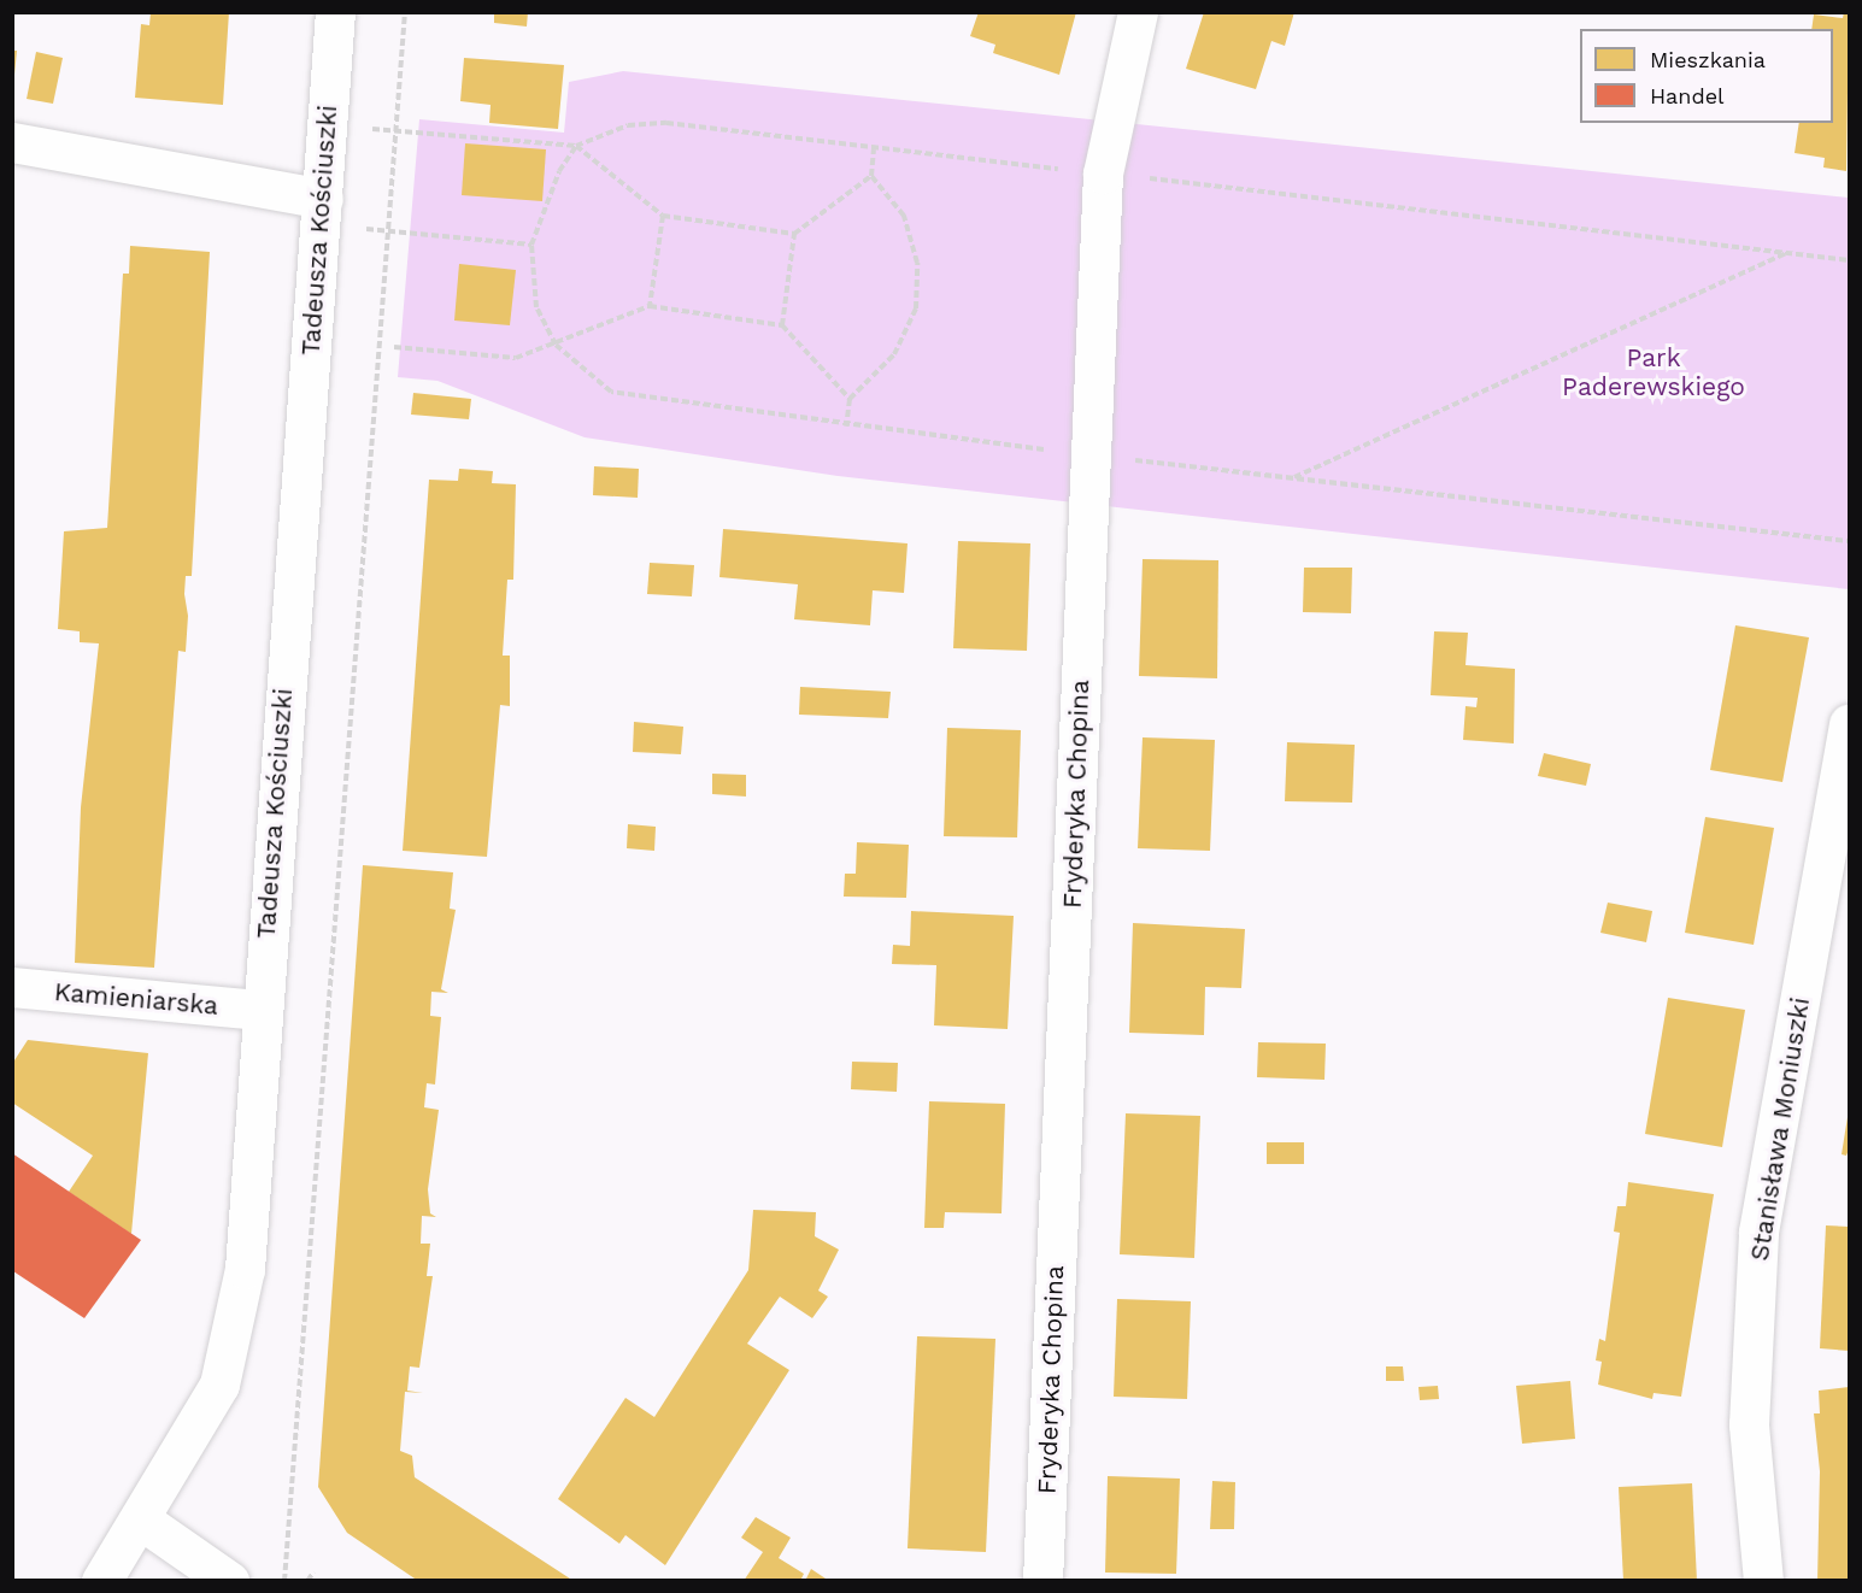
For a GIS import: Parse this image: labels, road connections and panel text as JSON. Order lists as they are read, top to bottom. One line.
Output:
{"streets":{"street":["Tadeusza Kościuszki","Fryderyka Chopina","Kamieniarska","Stanisława Moniuszki"]},"crossings":[["Tadeusza Kościuszki","Kamieniarska"]],"parks":["Park Paderewskiego"],"legend":["Mieszkania","Handel"]}
